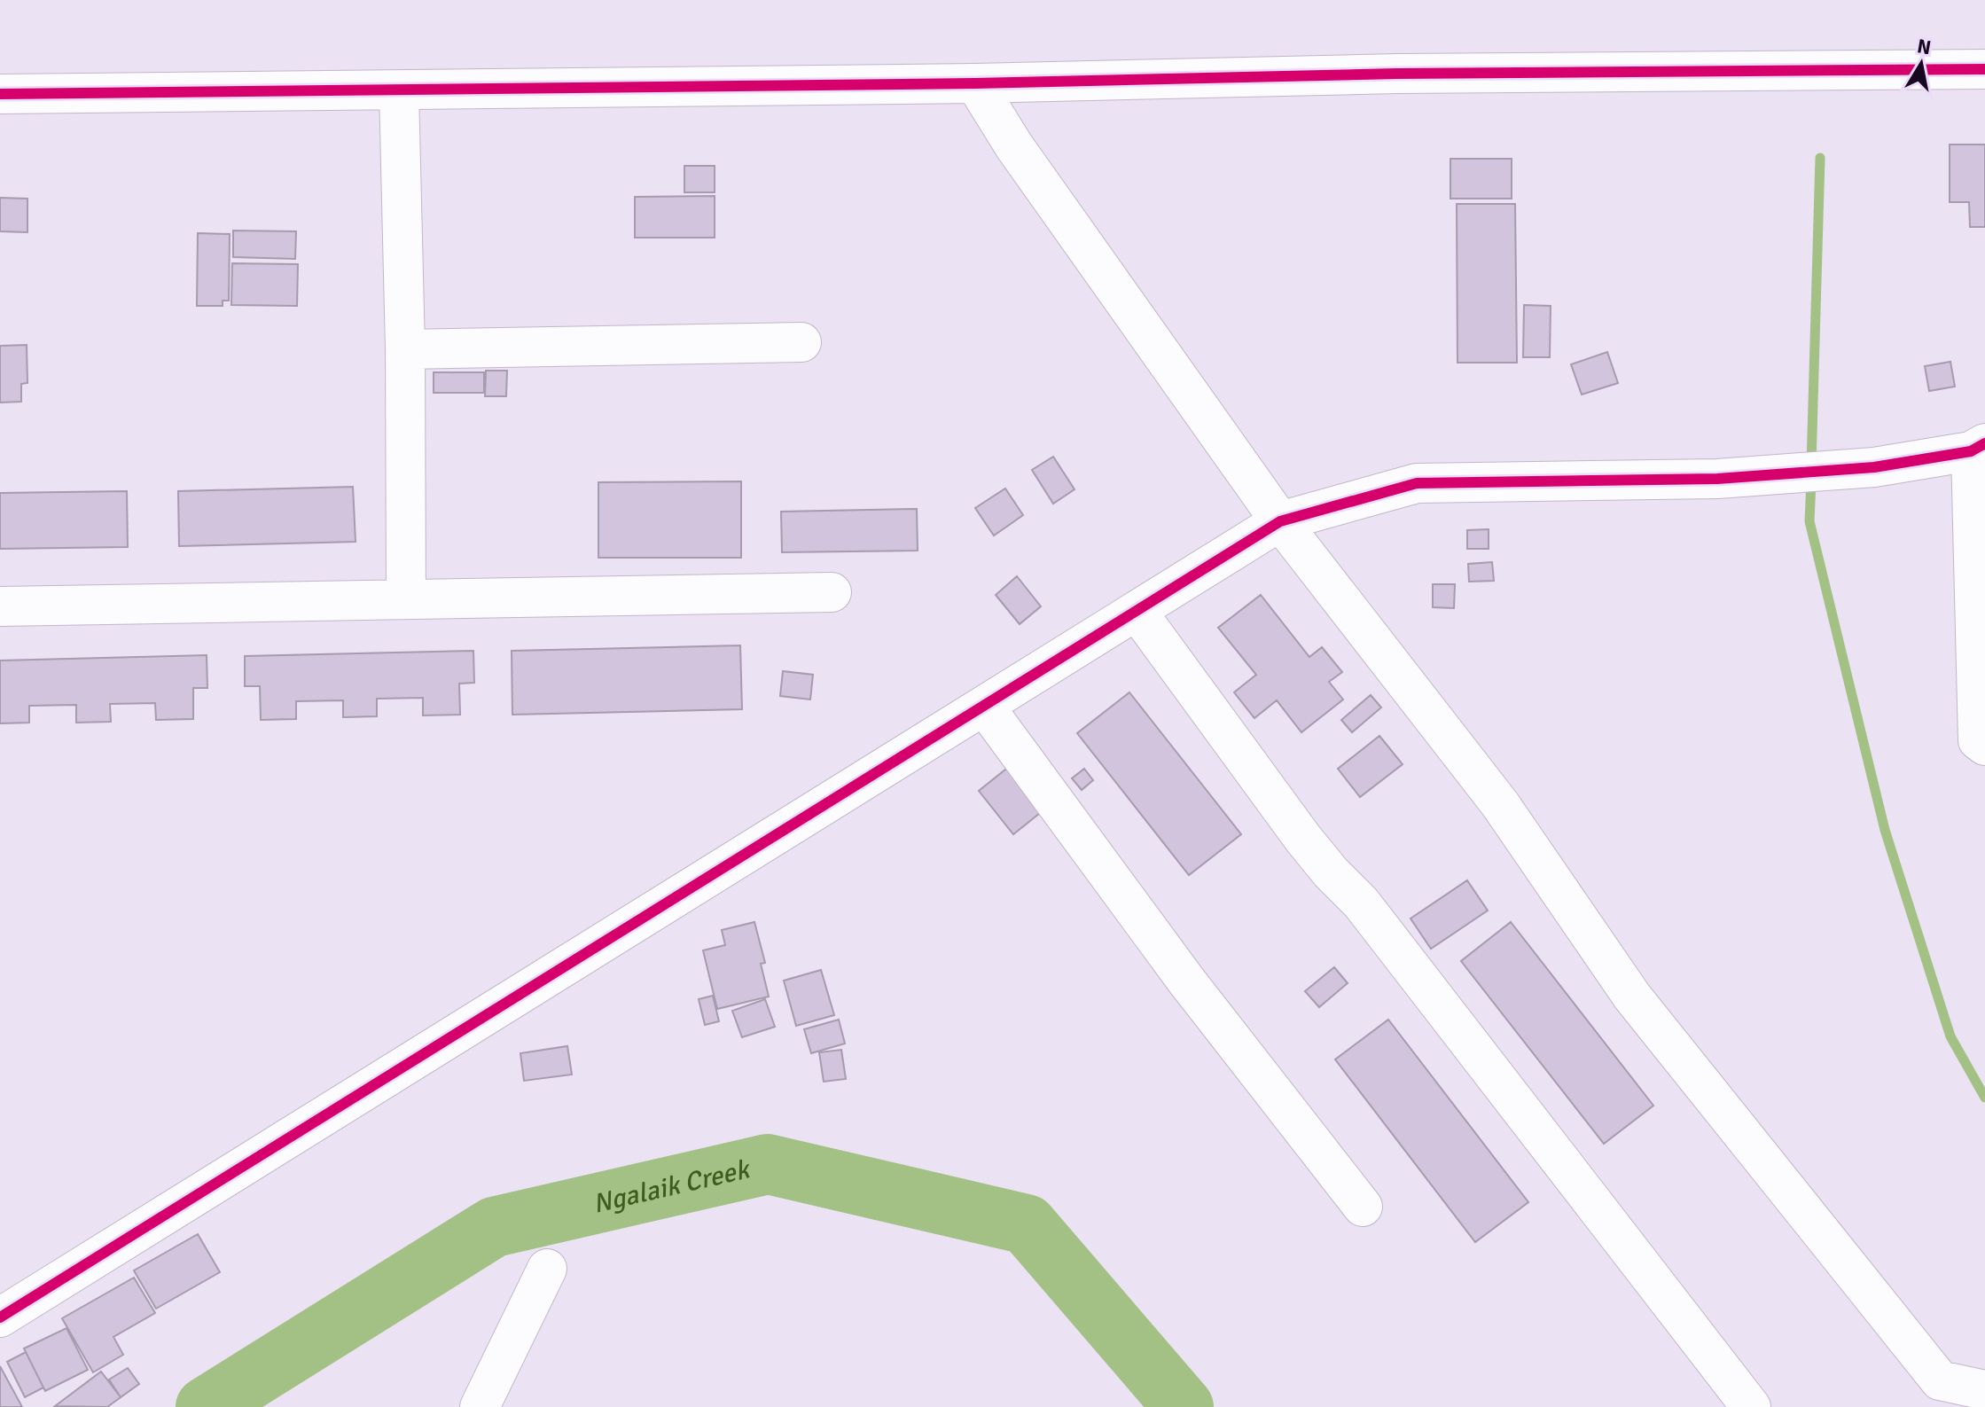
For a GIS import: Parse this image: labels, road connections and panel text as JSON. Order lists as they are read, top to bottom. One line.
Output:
{"water":["Ngalaik Creek"],"north":"top"}
